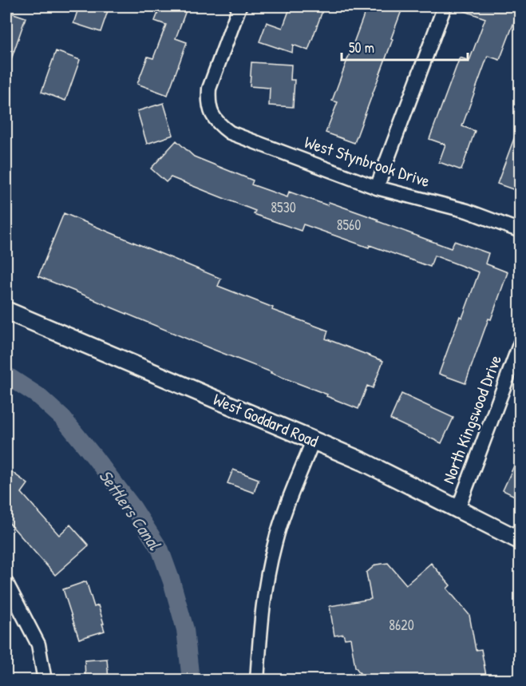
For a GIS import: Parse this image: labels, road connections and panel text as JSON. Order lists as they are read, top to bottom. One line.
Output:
{"streets":{"street":["West Stynbrook Drive","North Kingswood Drive","West Goddard Road"]},"crossings":[["North Kingswood Drive","West Goddard Road"]],"water":["Settlers Canal"],"house_numbers":["8530","8560","8620"],"scale_bar":"50 m"}
